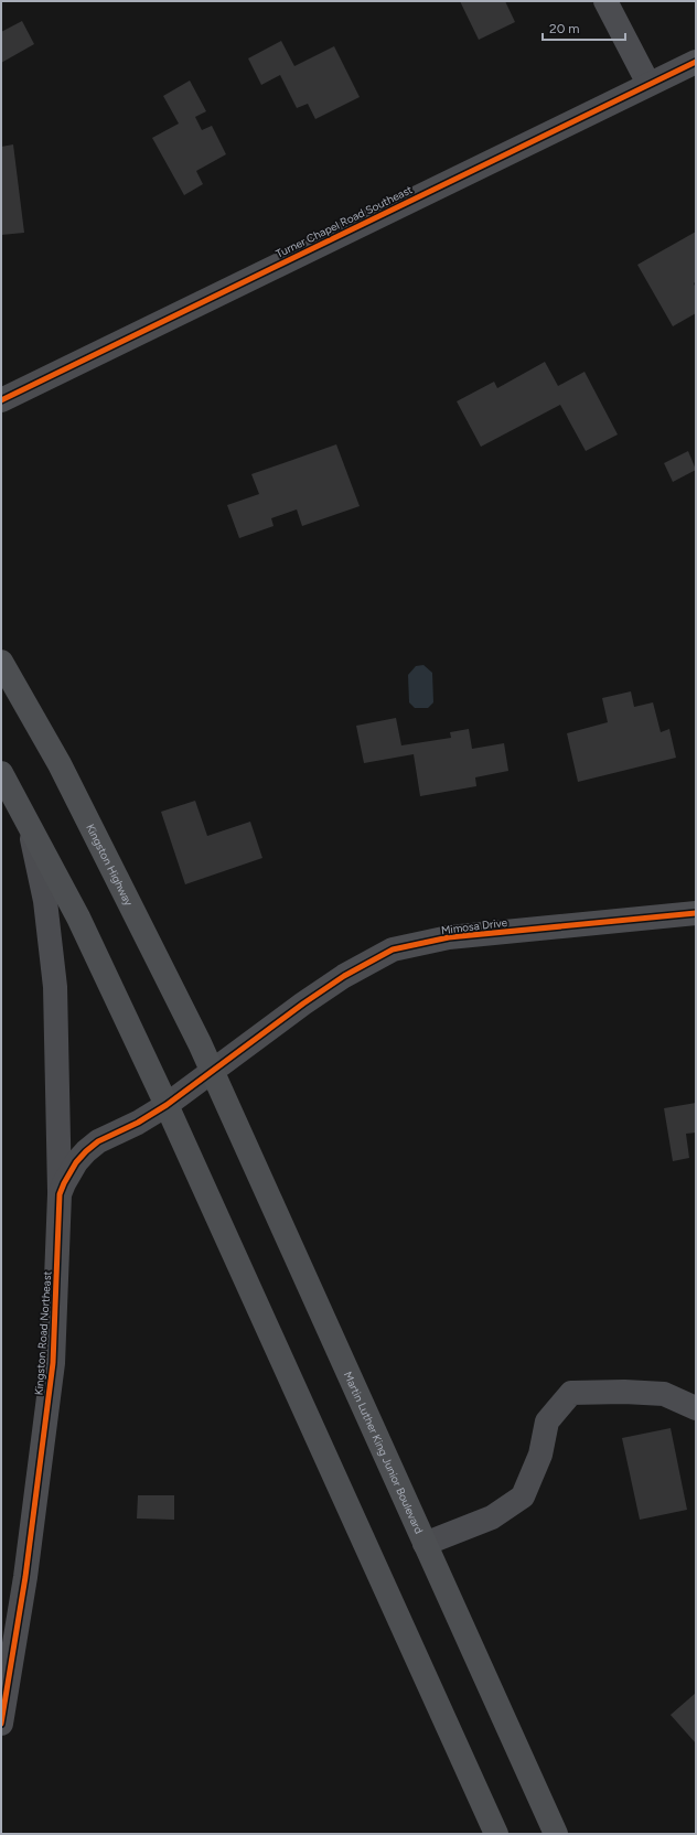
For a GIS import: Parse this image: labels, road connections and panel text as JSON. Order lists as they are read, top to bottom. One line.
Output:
{"streets":{"main road":["Kingston Highway","Martin Luther King Junior Boulevard"],"street":["Turner Chapel Road Southeast","Mimosa Drive","Kingston Road Northeast"]},"crossings":[["Kingston Highway","Mimosa Drive"],["Kingston Highway","Kingston Road Northeast"],["Kingston Highway","Martin Luther King Junior Boulevard"],["Mimosa Drive","Kingston Road Northeast"],["Mimosa Drive","Martin Luther King Junior Boulevard"],["Kingston Road Northeast","Martin Luther King Junior Boulevard"]],"scale_bar":"20 m"}
